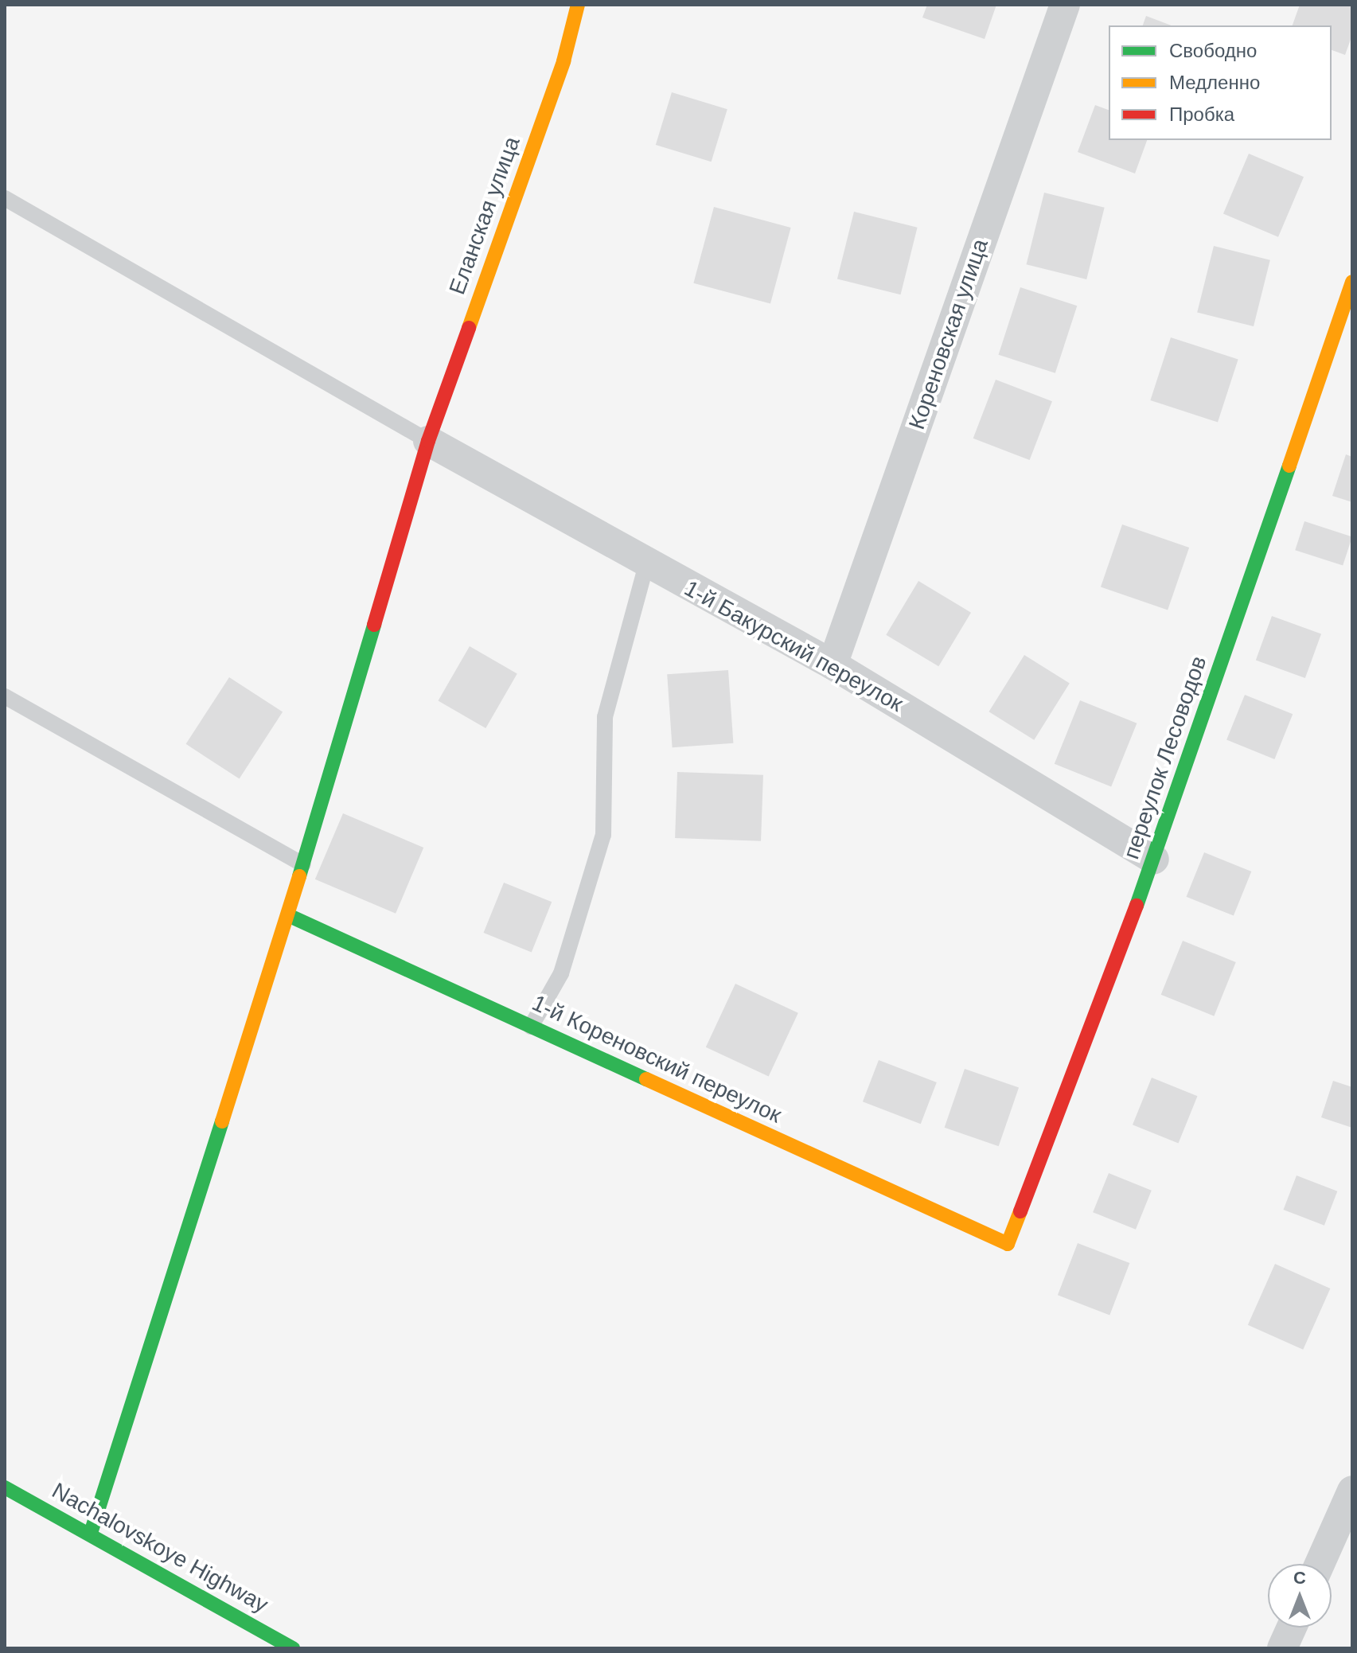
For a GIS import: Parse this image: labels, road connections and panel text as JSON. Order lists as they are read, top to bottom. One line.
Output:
{"streets":{"street":["Еланская улица","Кореновская улица","1-й Бакурский переулок","переулок Лесоводов","1-й Кореновский переулок","Nachalovskoye Highway"]},"crossings":[["Еланская улица","1-й Бакурский переулок"],["Еланская улица","1-й Кореновский переулок"],["Еланская улица","Nachalovskoye Highway"],["Кореновская улица","1-й Бакурский переулок"],["1-й Бакурский переулок","переулок Лесоводов"],["переулок Лесоводов","1-й Кореновский переулок"]],"legend":["Свободно","Медленно","Пробка"],"north":"top"}
